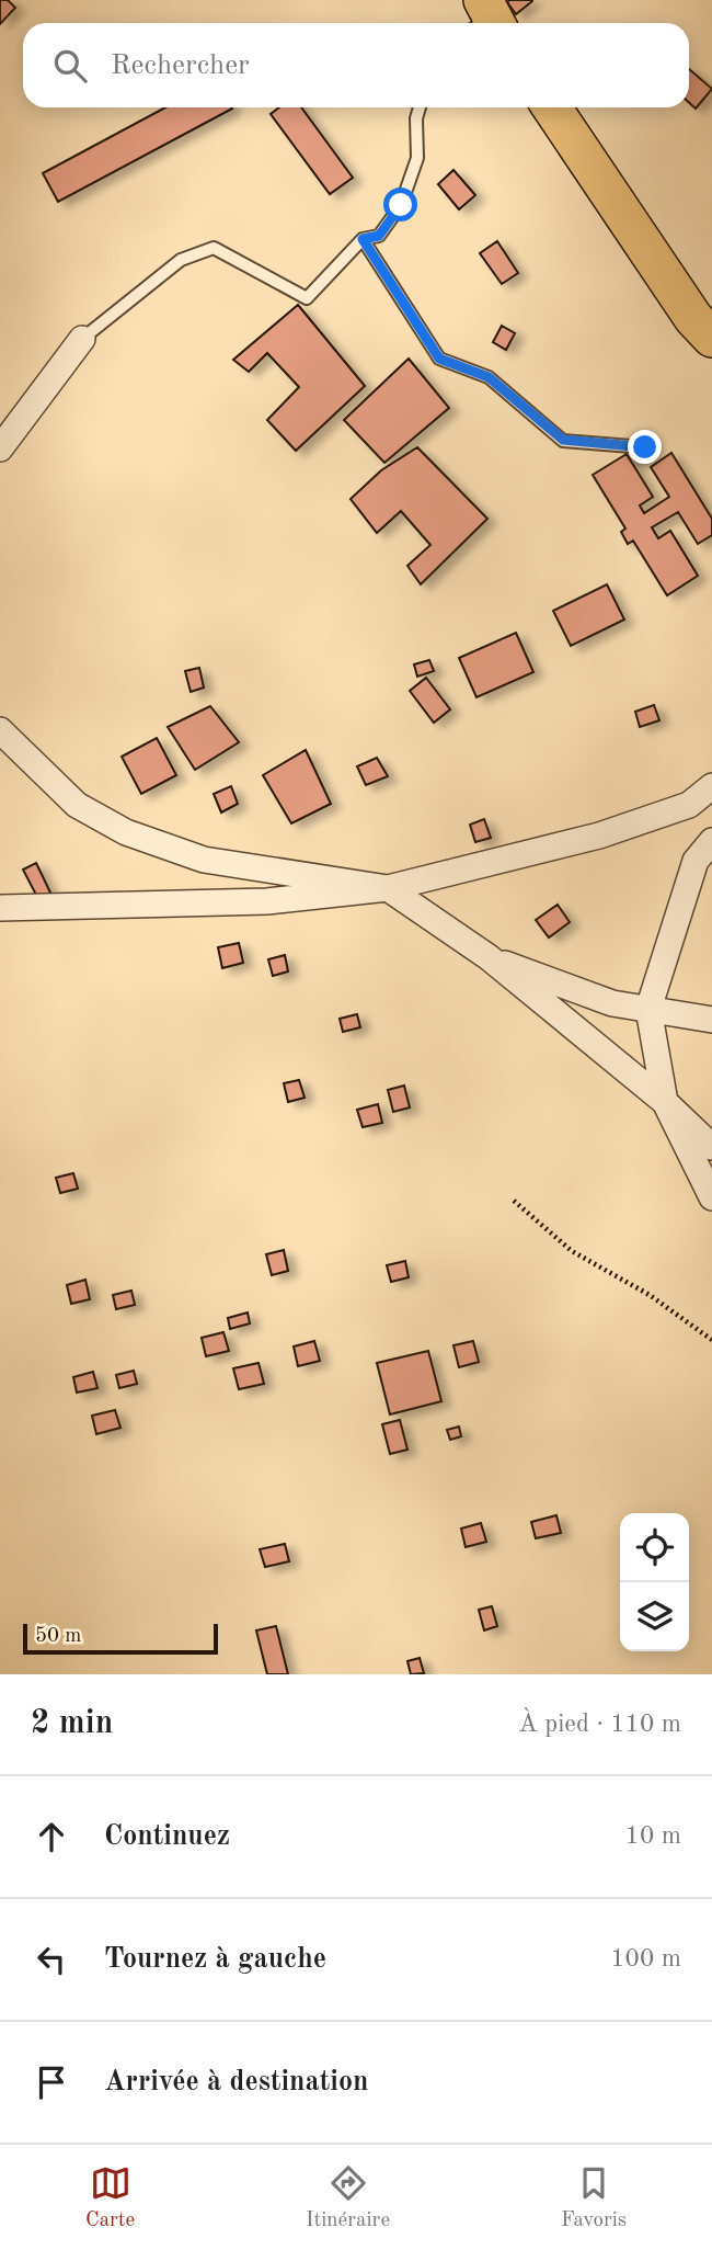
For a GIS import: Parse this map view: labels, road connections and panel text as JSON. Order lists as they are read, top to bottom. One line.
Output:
{"scale_bar":"50 m","page":{"search":"Rechercher","scale":"50 m","heading":["2 min","À pied · 110 m"],"list":[["Continuez","10 m"],["Tournez à gauche","100 m"],"Arrivée à destination"],"nav":["Carte","Itinéraire","Favoris"]}}
